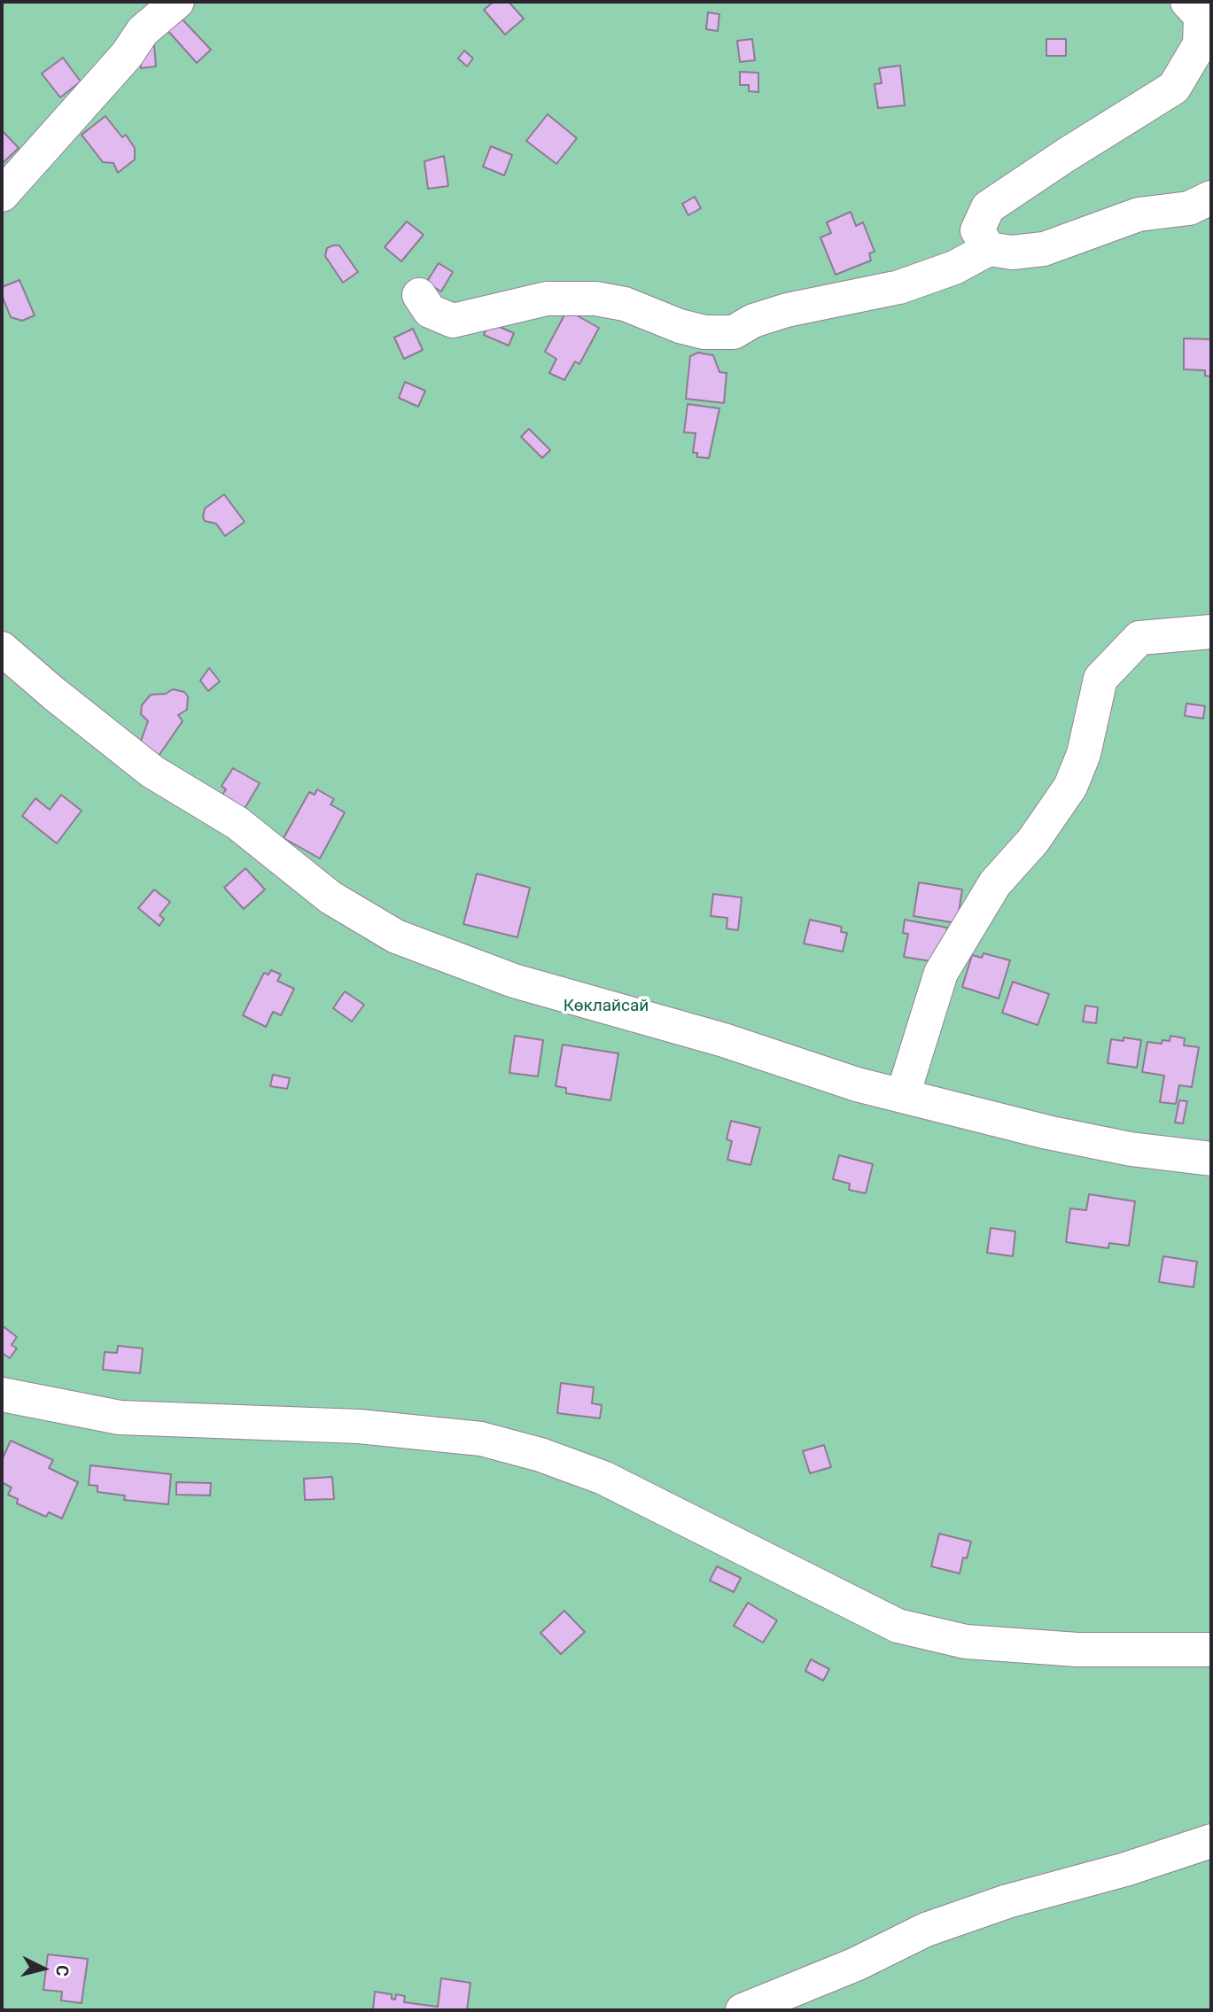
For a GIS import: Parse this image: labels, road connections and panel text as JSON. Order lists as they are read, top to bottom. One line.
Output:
{"parks":["Көклайсай"],"north":"right"}
